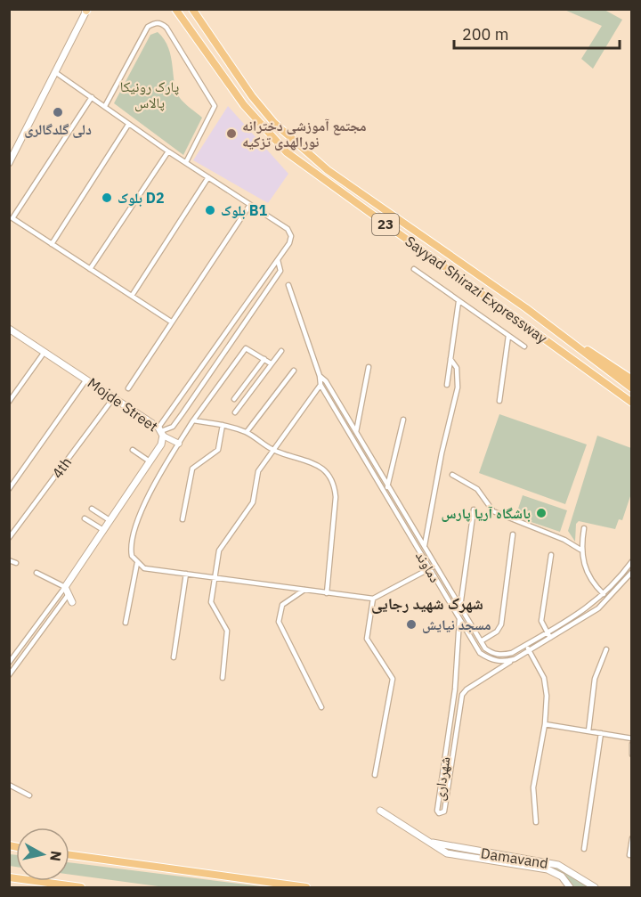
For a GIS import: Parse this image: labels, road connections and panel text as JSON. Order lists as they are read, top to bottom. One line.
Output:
{"streets":{"highway":["23","Sayyad Shirazi Expressway"],"main road":["Mojde Street","Damavand"],"street":["4th","دماوند","شهرداری"]},"crossings":[["Mojde Street","4th"],["دماوند","شهرداری"]],"districts":["شهرک شهید رجایی"],"parks":["پارک رونیکا پالاس"],"places":["دلی گلدگالری","مجتمع آموزشی دخترانه نورالهدی تزکیه","بلوک D2","بلوک B1","باشگاه آریا پارس","مسجد نیایش"],"scale_bar":"200 m","north":"right"}
